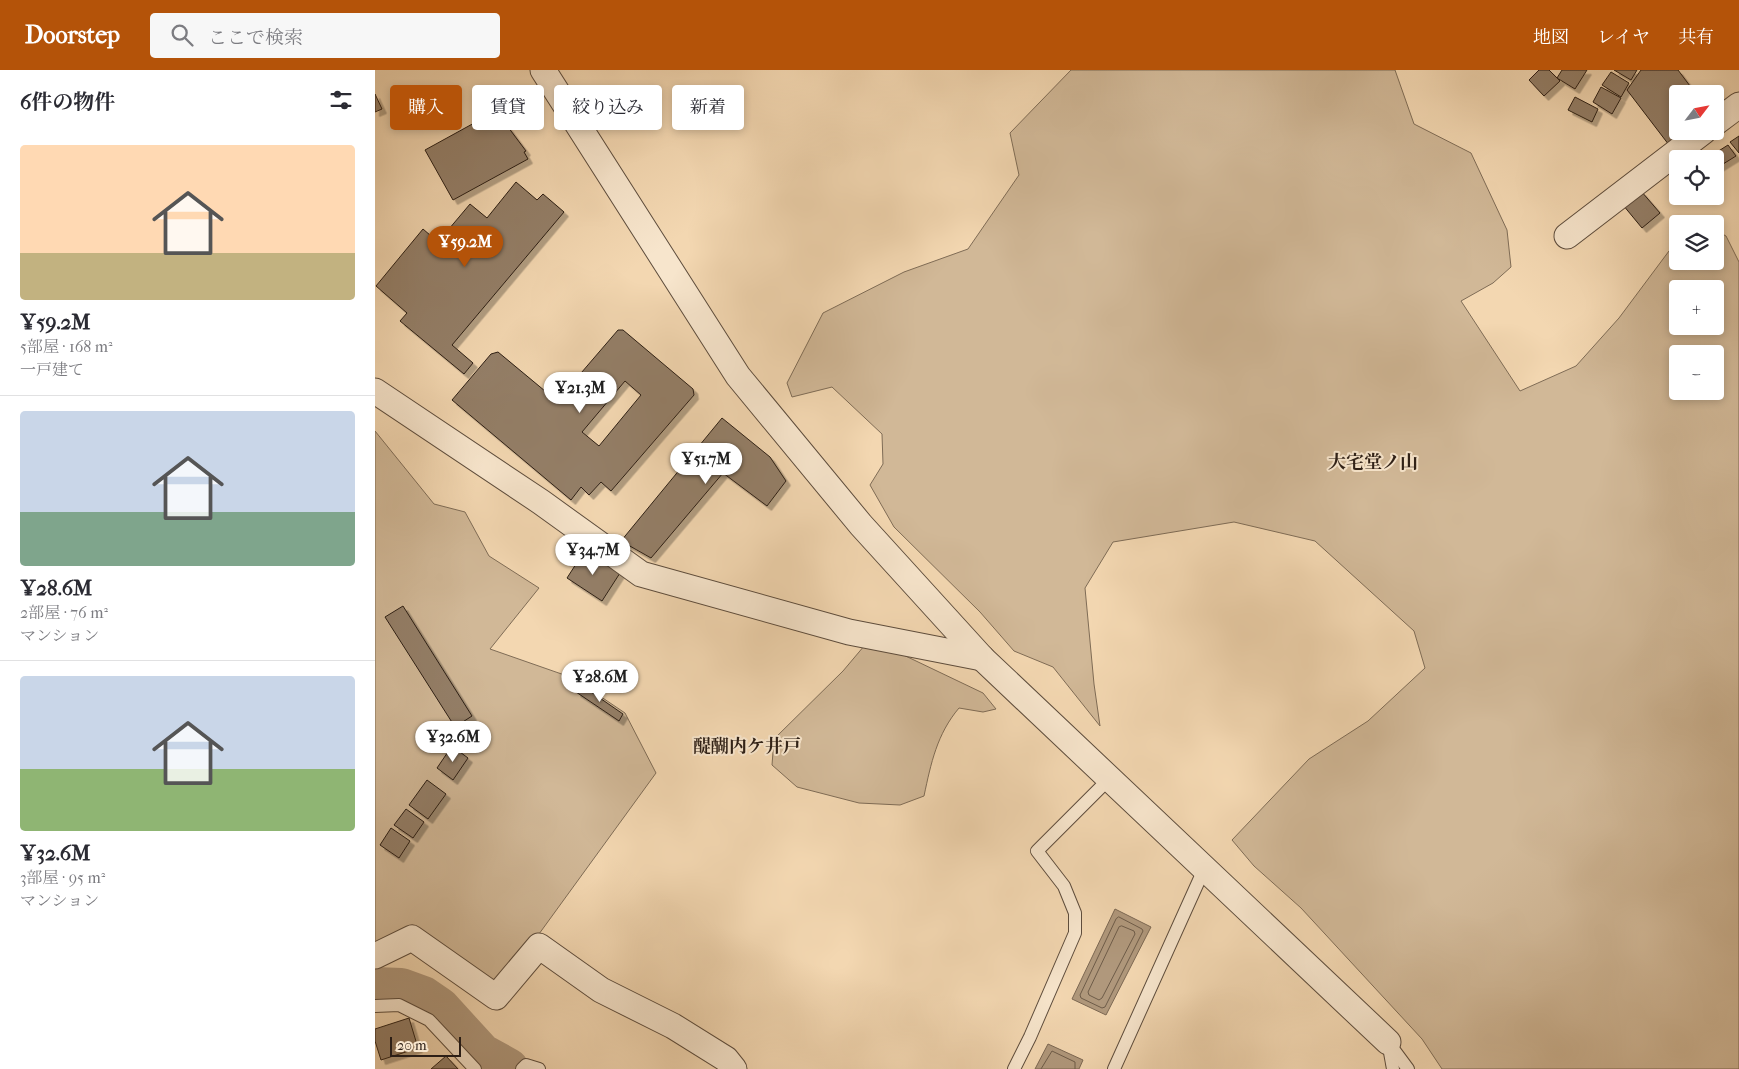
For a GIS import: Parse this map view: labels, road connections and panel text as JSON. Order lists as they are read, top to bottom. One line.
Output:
{"districts":["大宅堂ノ山","醍醐内ケ井戸"],"scale_bar":"20 m","north":"top right","page":{"header":"Doorstep","search":"ここで検索","nav":["地図","レイヤ","共有"],"heading":"6件の物件","map_buttons":["+","−"],"chip":["購入","賃貸","絞り込み","新着"],"list":[{"name":"¥59.2M","note":"5部屋 · 168 m² · 一戸建て"},{"name":"¥28.6M","note":"2部屋 · 76 m² · マンション"},{"name":"¥32.6M","note":"3部屋 · 95 m² · マンション"}],"price":["¥59.2M","¥21.3M","¥51.7M","¥34.7M","¥28.6M","¥32.6M"],"scale":"20 m"}}
